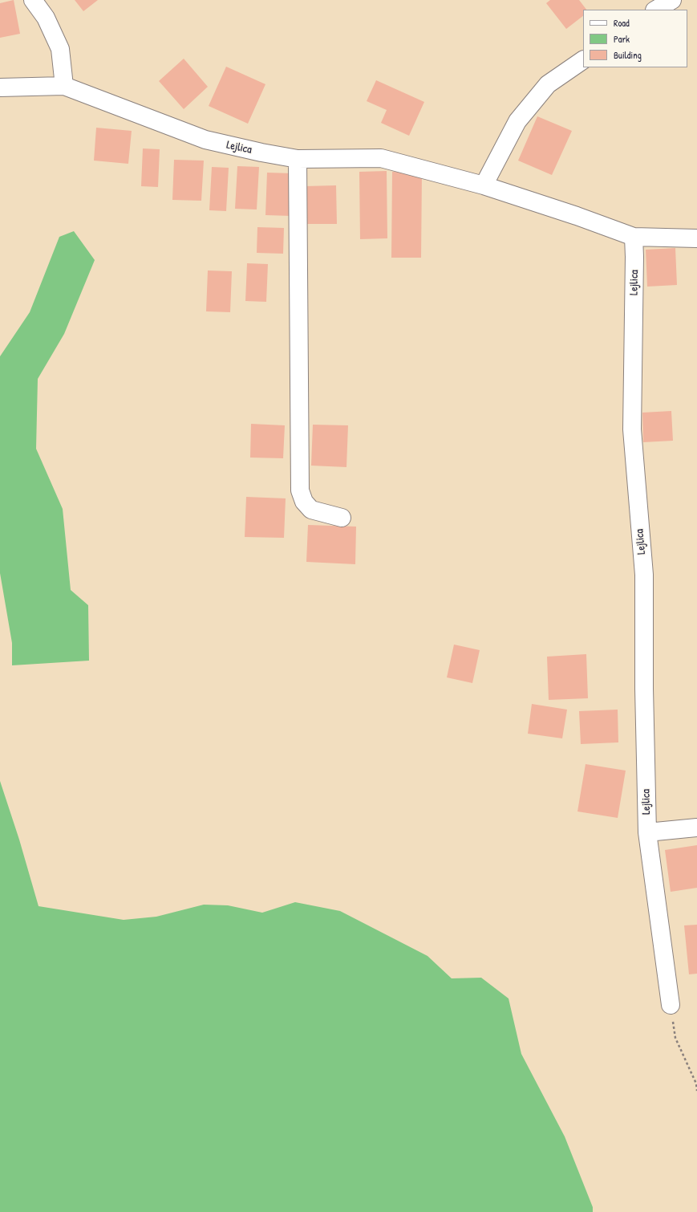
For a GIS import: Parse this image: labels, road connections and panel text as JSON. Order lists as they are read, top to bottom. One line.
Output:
{"streets":{"street":["Lejlica"]},"legend":["Road","Park","Building"]}
